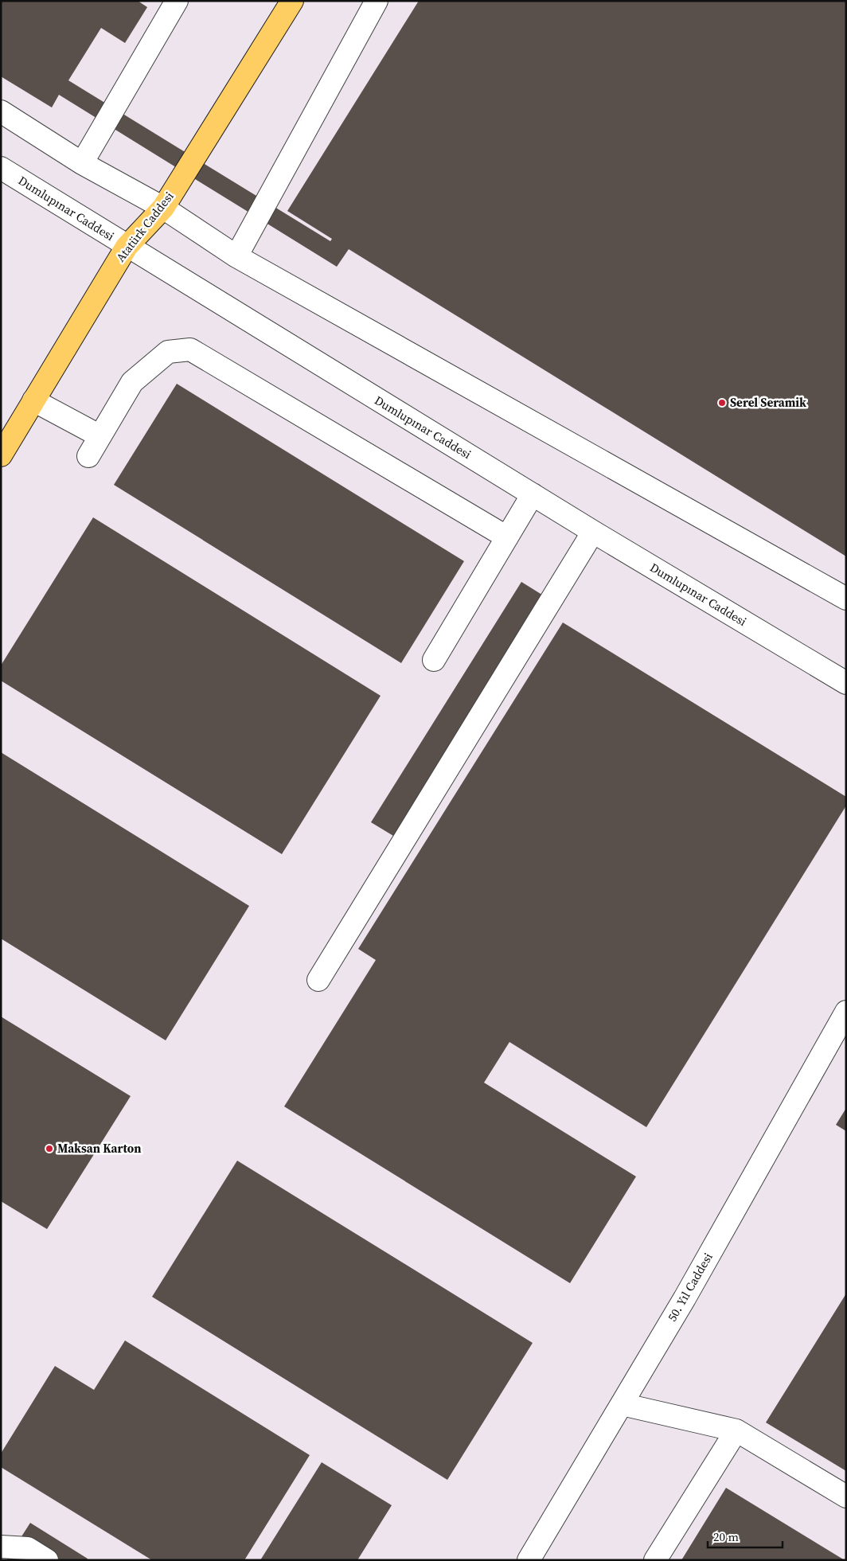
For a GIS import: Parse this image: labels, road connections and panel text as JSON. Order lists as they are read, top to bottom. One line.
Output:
{"streets":{"main road":["Atatürk Caddesi"],"street":["Dumlupınar Caddesi","50. Yıl Caddesi"]},"crossings":[["Dumlupınar Caddesi","Atatürk Caddesi"]],"places":["Serel Seramik","Maksan Karton"],"scale_bar":"20 m"}
